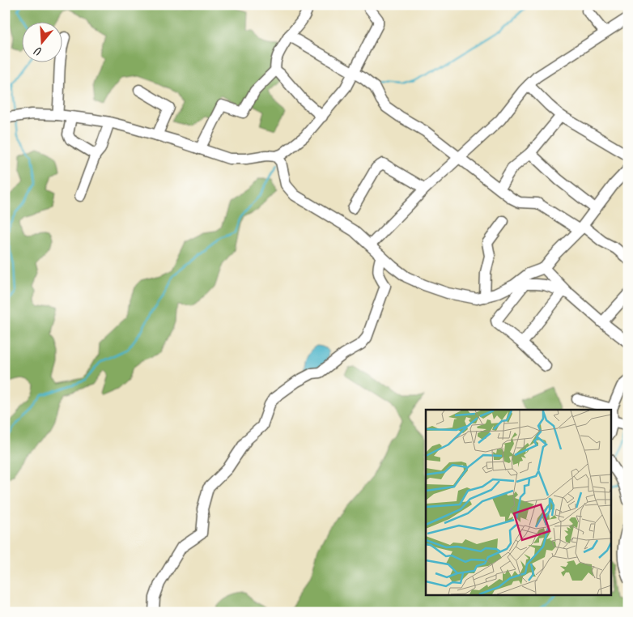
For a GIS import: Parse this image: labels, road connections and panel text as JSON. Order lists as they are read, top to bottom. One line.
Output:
{"north":"bottom"}
